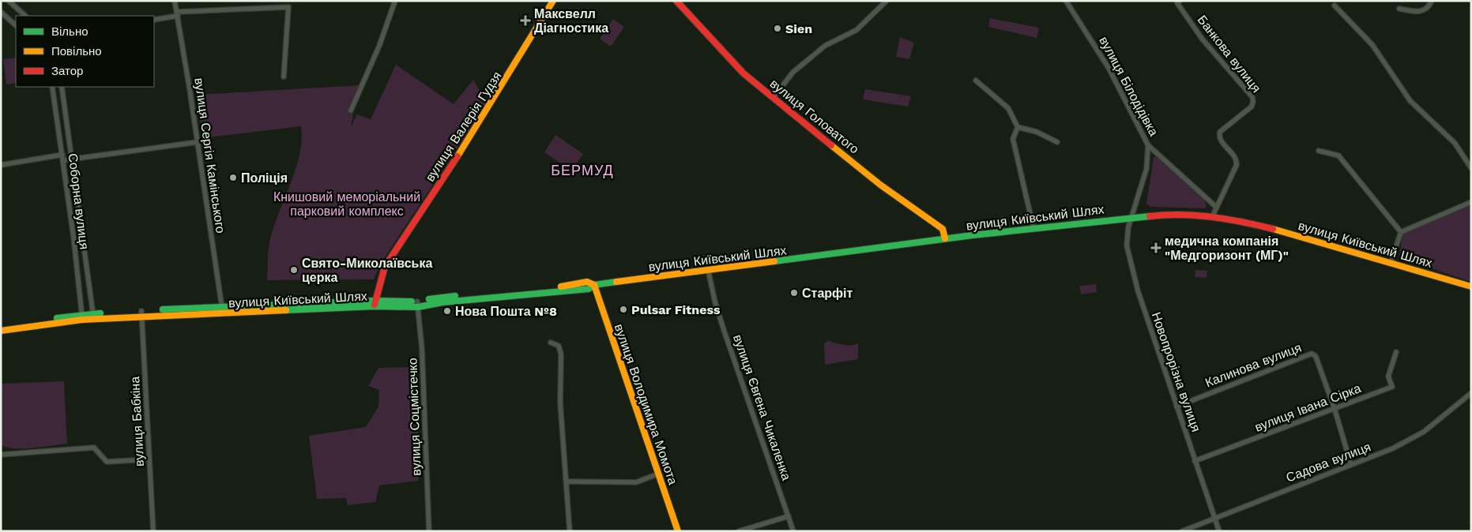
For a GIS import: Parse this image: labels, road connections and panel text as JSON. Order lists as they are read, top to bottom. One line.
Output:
{"streets":{"main road":["вулиця Головатого","вулиця Валерія Гудзя","вулиця Київський Шлях","вулиця Володимира Момота"],"street":["Банкова вулиця","вулиця Білодідівка","вулиця Сергія Камінського","Соборна вулиця","Калинова вулиця","Новопрорізна вулиця","вулиця Євгена Чикаленка","вулиця Івана Сірка","вулиця Соцмістечко","вулиця Бабкіна","Садова вулиця"]},"crossings":[["Банкова вулиця","вулиця Білодідівка"],["Банкова вулиця","вулиця Київський Шлях"],["вулиця Білодідівка","Новопрорізна вулиця"],["вулиця Головатого","вулиця Київський Шлях"],["вулиця Валерія Гудзя","вулиця Київський Шлях"],["вулиця Сергія Камінського","вулиця Київський Шлях"],["Соборна вулиця","вулиця Київський Шлях"],["вулиця Київський Шлях","Новопрорізна вулиця"],["вулиця Київський Шлях","вулиця Володимира Момота"],["вулиця Київський Шлях","вулиця Євгена Чикаленка"],["вулиця Київський Шлях","вулиця Соцмістечко"],["вулиця Київський Шлях","вулиця Бабкіна"],["Калинова вулиця","Новопрорізна вулиця"],["Калинова вулиця","вулиця Івана Сірка"],["Новопрорізна вулиця","вулиця Івана Сірка"],["Новопрорізна вулиця","Садова вулиця"]],"districts":["БЕРМУД"],"parks":["Книшовий меморіальний парковий комплекс"],"places":{"health":["Максвелл Діагностика","медична компанія \"Медгоризонт (МГ)\""],"other":["Sien","Поліція","Свято-Миколаївська церка","Старфіт","Pulsar Fitness","Нова Пошта №8"]},"legend":["Вільно","Повільно","Затор"]}
